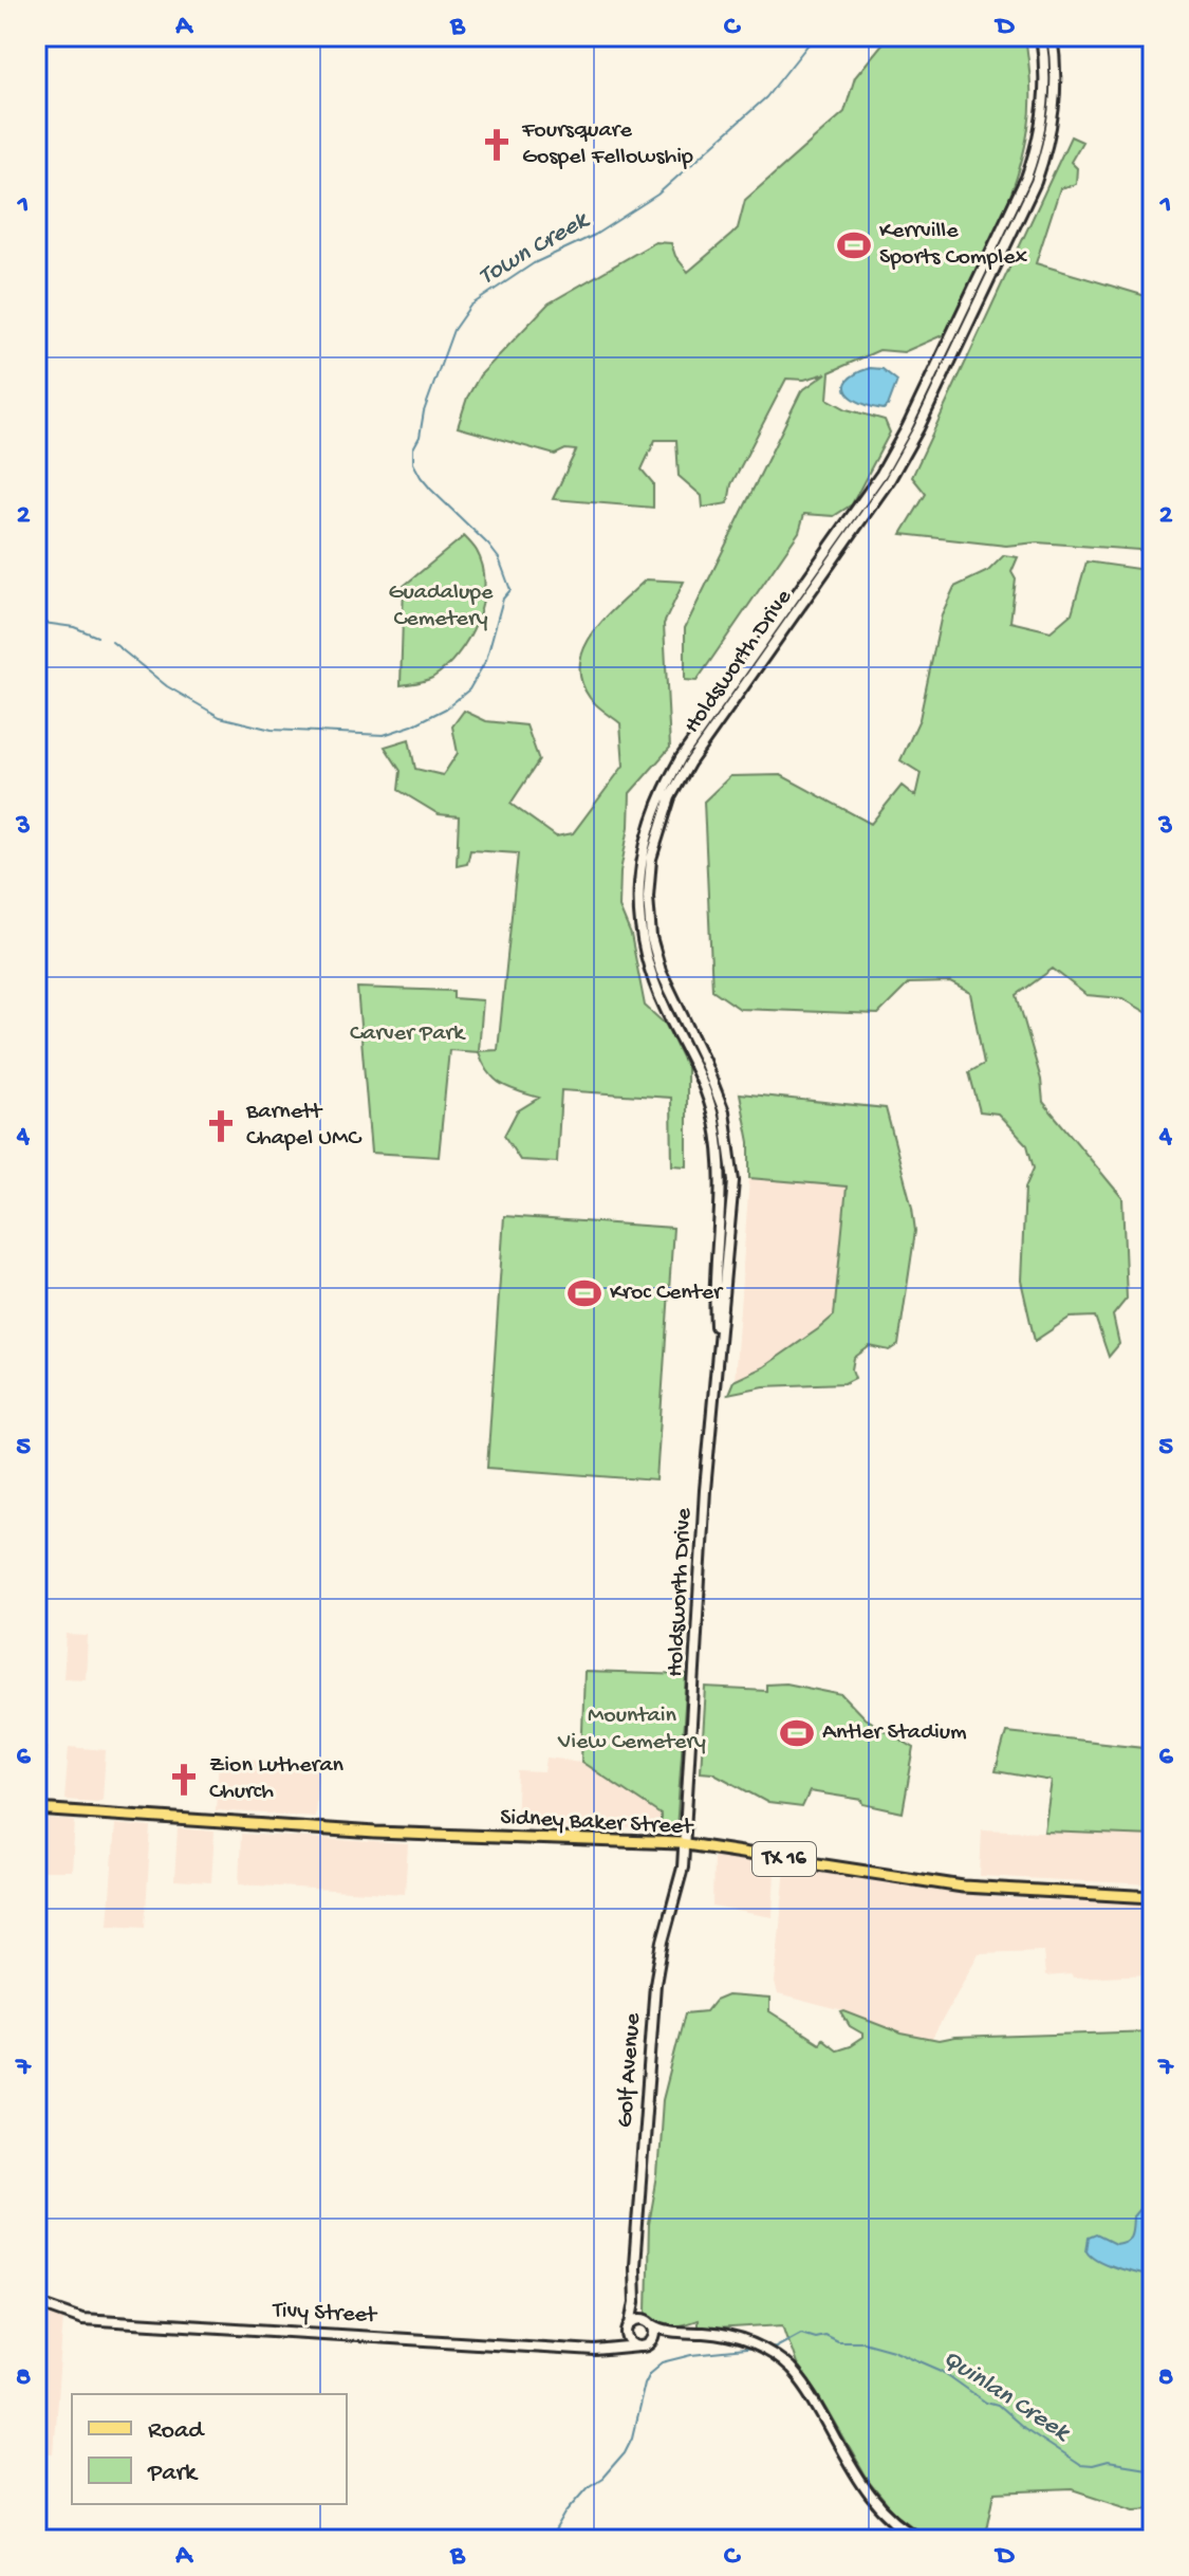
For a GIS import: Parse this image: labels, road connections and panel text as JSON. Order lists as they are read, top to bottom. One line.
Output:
{"streets":{"main road":["Holdsworth Drive","Sidney Baker Street","TX 16","Golf Avenue","Tivy Street"]},"crossings":[["Holdsworth Drive","Sidney Baker Street"],["Holdsworth Drive","Golf Avenue"],["Sidney Baker Street","Golf Avenue"],["Golf Avenue","Tivy Street"]],"water":["Town Creek","Quinlan Creek"],"parks":["Guadalupe Cemetery","Carver Park","Mountain View Cemetery"],"places":{"church":["Foursquare Gospel Fellowship","Barnett Chapel UMC","Zion Lutheran Church"],"sports":["Kerrville Sports Complex","Kroc Center","Antler Stadium"]},"legend":["Road","Park"],"grid":{"columns":["A","B","C","D"],"rows":["1","2","3","4","5","6","7","8"]}}
